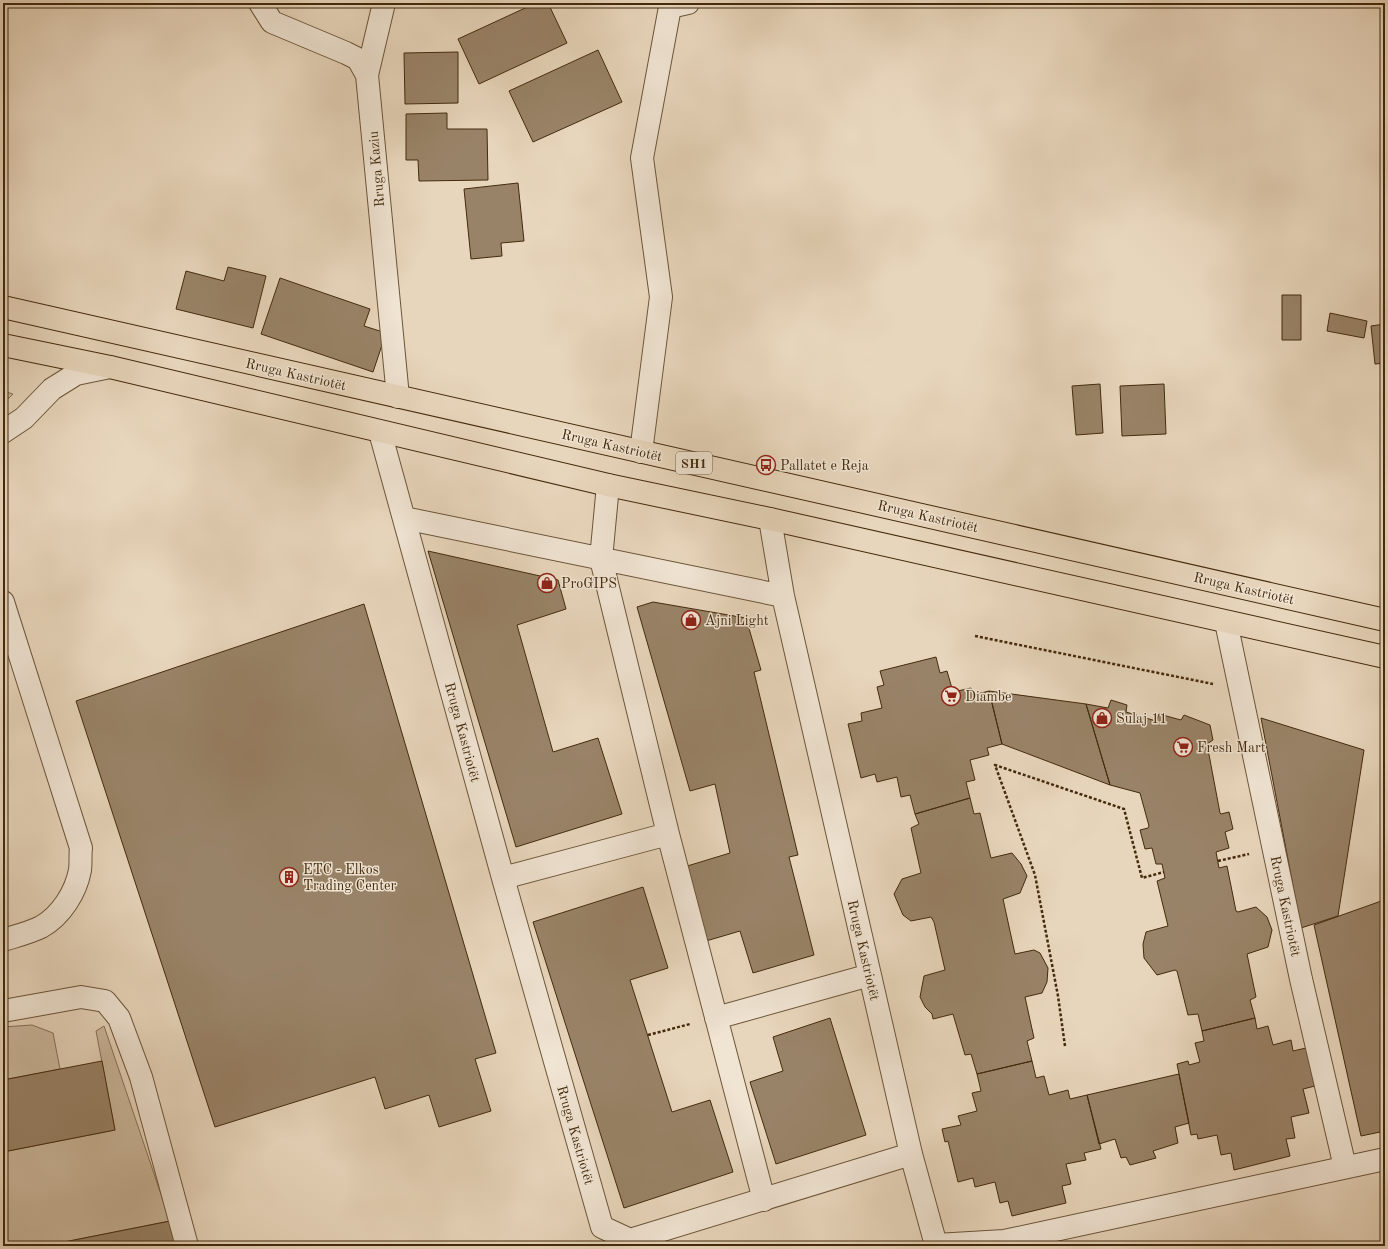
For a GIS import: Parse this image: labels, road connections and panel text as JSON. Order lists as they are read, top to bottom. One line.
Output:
{"streets":{"main road":["Rruga Kastriotët","SH1"],"street":["Rruga Kaziu"]},"crossings":[["Rruga Kaziu","Rruga Kastriotët"]],"places":{"bus stop":["Pallatet e Reja"],"shop":["ProGIPS","Ajni Light","Sulaj 11"],"supermarket":["Diambe","Fresh Mart"],"building":["ETC - Elkos Trading Center"]}}
